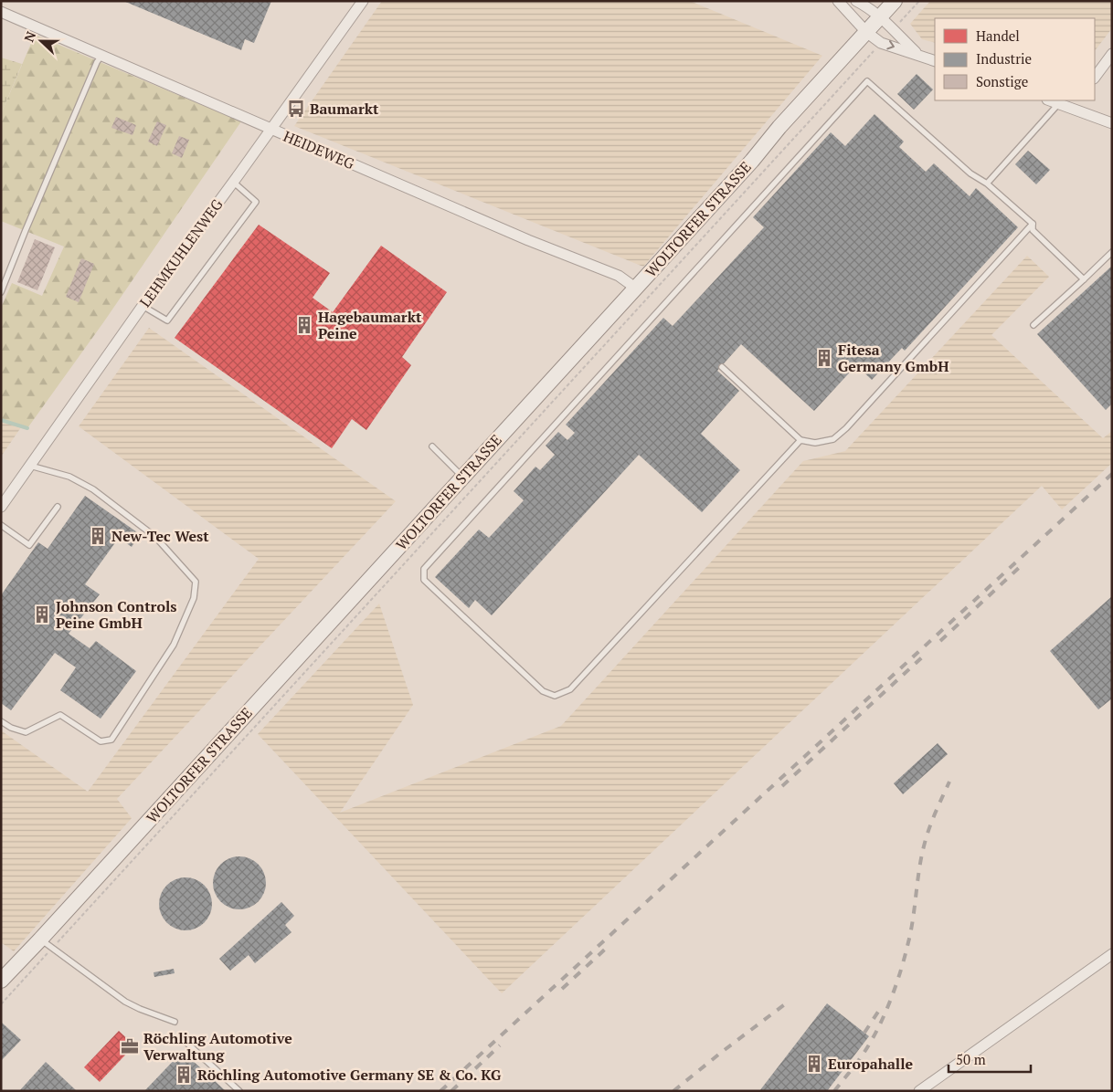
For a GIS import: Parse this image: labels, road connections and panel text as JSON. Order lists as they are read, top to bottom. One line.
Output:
{"streets":{"main road":["WOLTORFER STRASSE"],"street":["HEIDEWEG","LEHMKUHLENWEG"]},"crossings":[["HEIDEWEG","WOLTORFER STRASSE"],["HEIDEWEG","LEHMKUHLENWEG"]],"places":{"bus stop":["Baumarkt"],"building":["Hagebaumarkt Peine","Fitesa Germany GmbH","New-Tec West","Johnson Controls Peine GmbH","Europahalle","Röchling Automotive Germany SE & Co. KG"],"office":["Röchling Automotive Verwaltung"]},"legend":["Handel","Industrie","Sonstige"],"scale_bar":"50 m","north":"left"}
